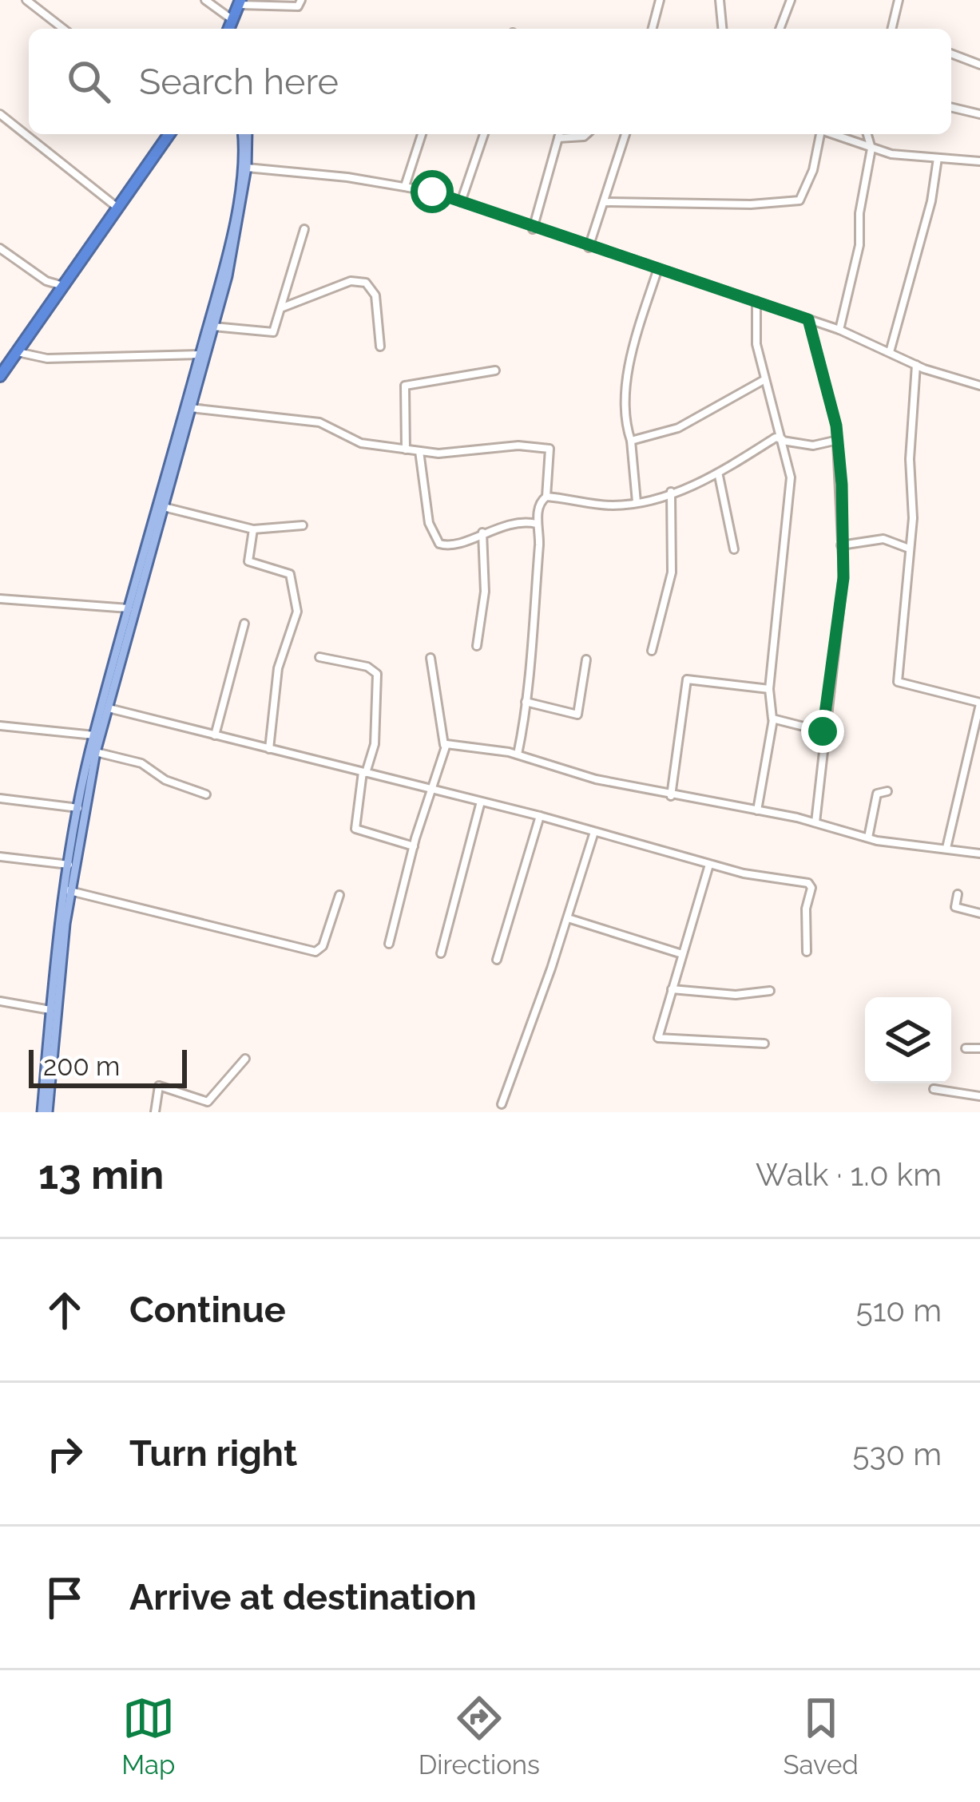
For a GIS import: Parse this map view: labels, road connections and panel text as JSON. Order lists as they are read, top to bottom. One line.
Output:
{"scale_bar":"200 m","page":{"search":"Search here","scale":"200 m","heading":["13 min","Walk · 1.0 km"],"list":[["Continue","510 m"],["Turn right","530 m"],"Arrive at destination"],"nav":["Map","Directions","Saved"]}}
